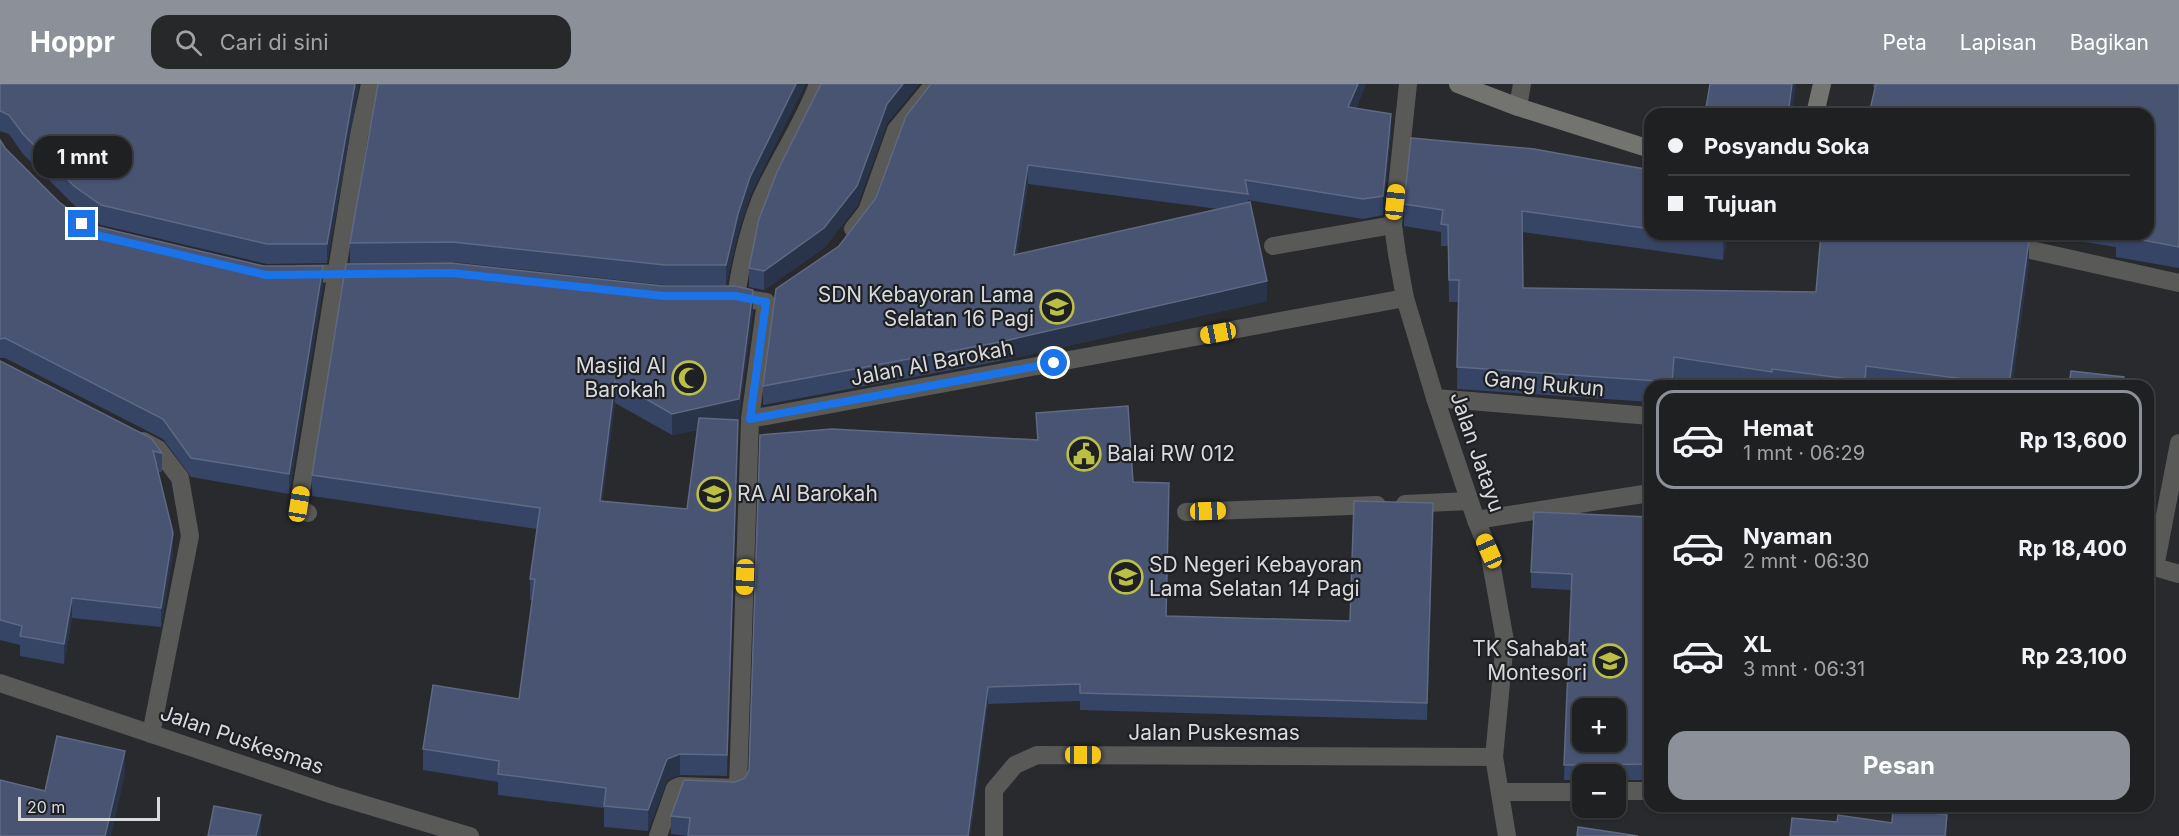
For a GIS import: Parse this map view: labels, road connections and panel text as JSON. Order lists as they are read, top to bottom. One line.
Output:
{"streets":{"street":["Jalan Al Barokah","Gang Rukun","Jalan Jatayu","Jalan Puskesmas"]},"crossings":[["Jalan Al Barokah","Jalan Jatayu"],["Gang Rukun","Jalan Jatayu"],["Jalan Jatayu","Jalan Puskesmas"]],"places":{"school or university":["SDN Kebayoran Lama Selatan 16 Pagi","RA Al Barokah","SD Negeri Kebayoran Lama Selatan 14 Pagi","TK Sahabat Montesori"],"mosque":["Masjid Al Barokah"],"public building":["Balai RW 012"]},"scale_bar":"20 m","page":{"header":"Hoppr","search":"Cari di sini","nav":["Peta","Lapisan","Bagikan"],"banner":["Posyandu Soka","Tujuan"],"bubble":"1 mnt","list":[{"name":"Hemat","note":"1 mnt · 06:29","value":"Rp 13,600"},{"name":"Nyaman","note":"2 mnt · 06:30","value":"Rp 18,400"},{"name":"XL","note":"3 mnt · 06:31","value":"Rp 23,100"}],"map_buttons":["+","−"],"buttons":"Pesan","scale":"20 m"}}
